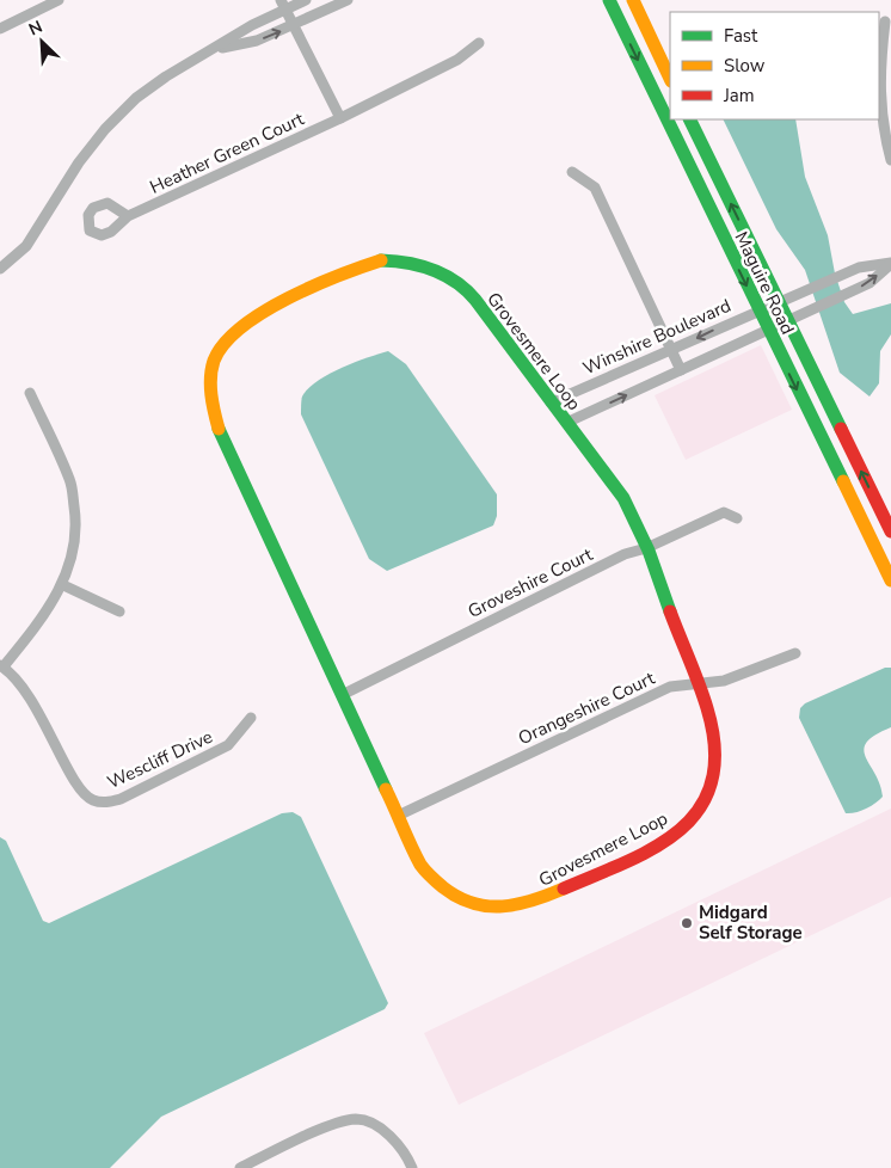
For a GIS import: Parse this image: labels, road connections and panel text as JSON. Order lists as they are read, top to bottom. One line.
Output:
{"streets":{"street":["Heather Green Court","Maguire Road","Winshire Boulevard","Grovesmere Loop","Groveshire Court","Orangeshire Court","Wescliff Drive"]},"crossings":[["Maguire Road","Winshire Boulevard"],["Winshire Boulevard","Grovesmere Loop"],["Grovesmere Loop","Groveshire Court"],["Grovesmere Loop","Orangeshire Court"]],"places":["Midgard Self Storage"],"legend":["Fast","Slow","Jam"],"north":"top left"}
